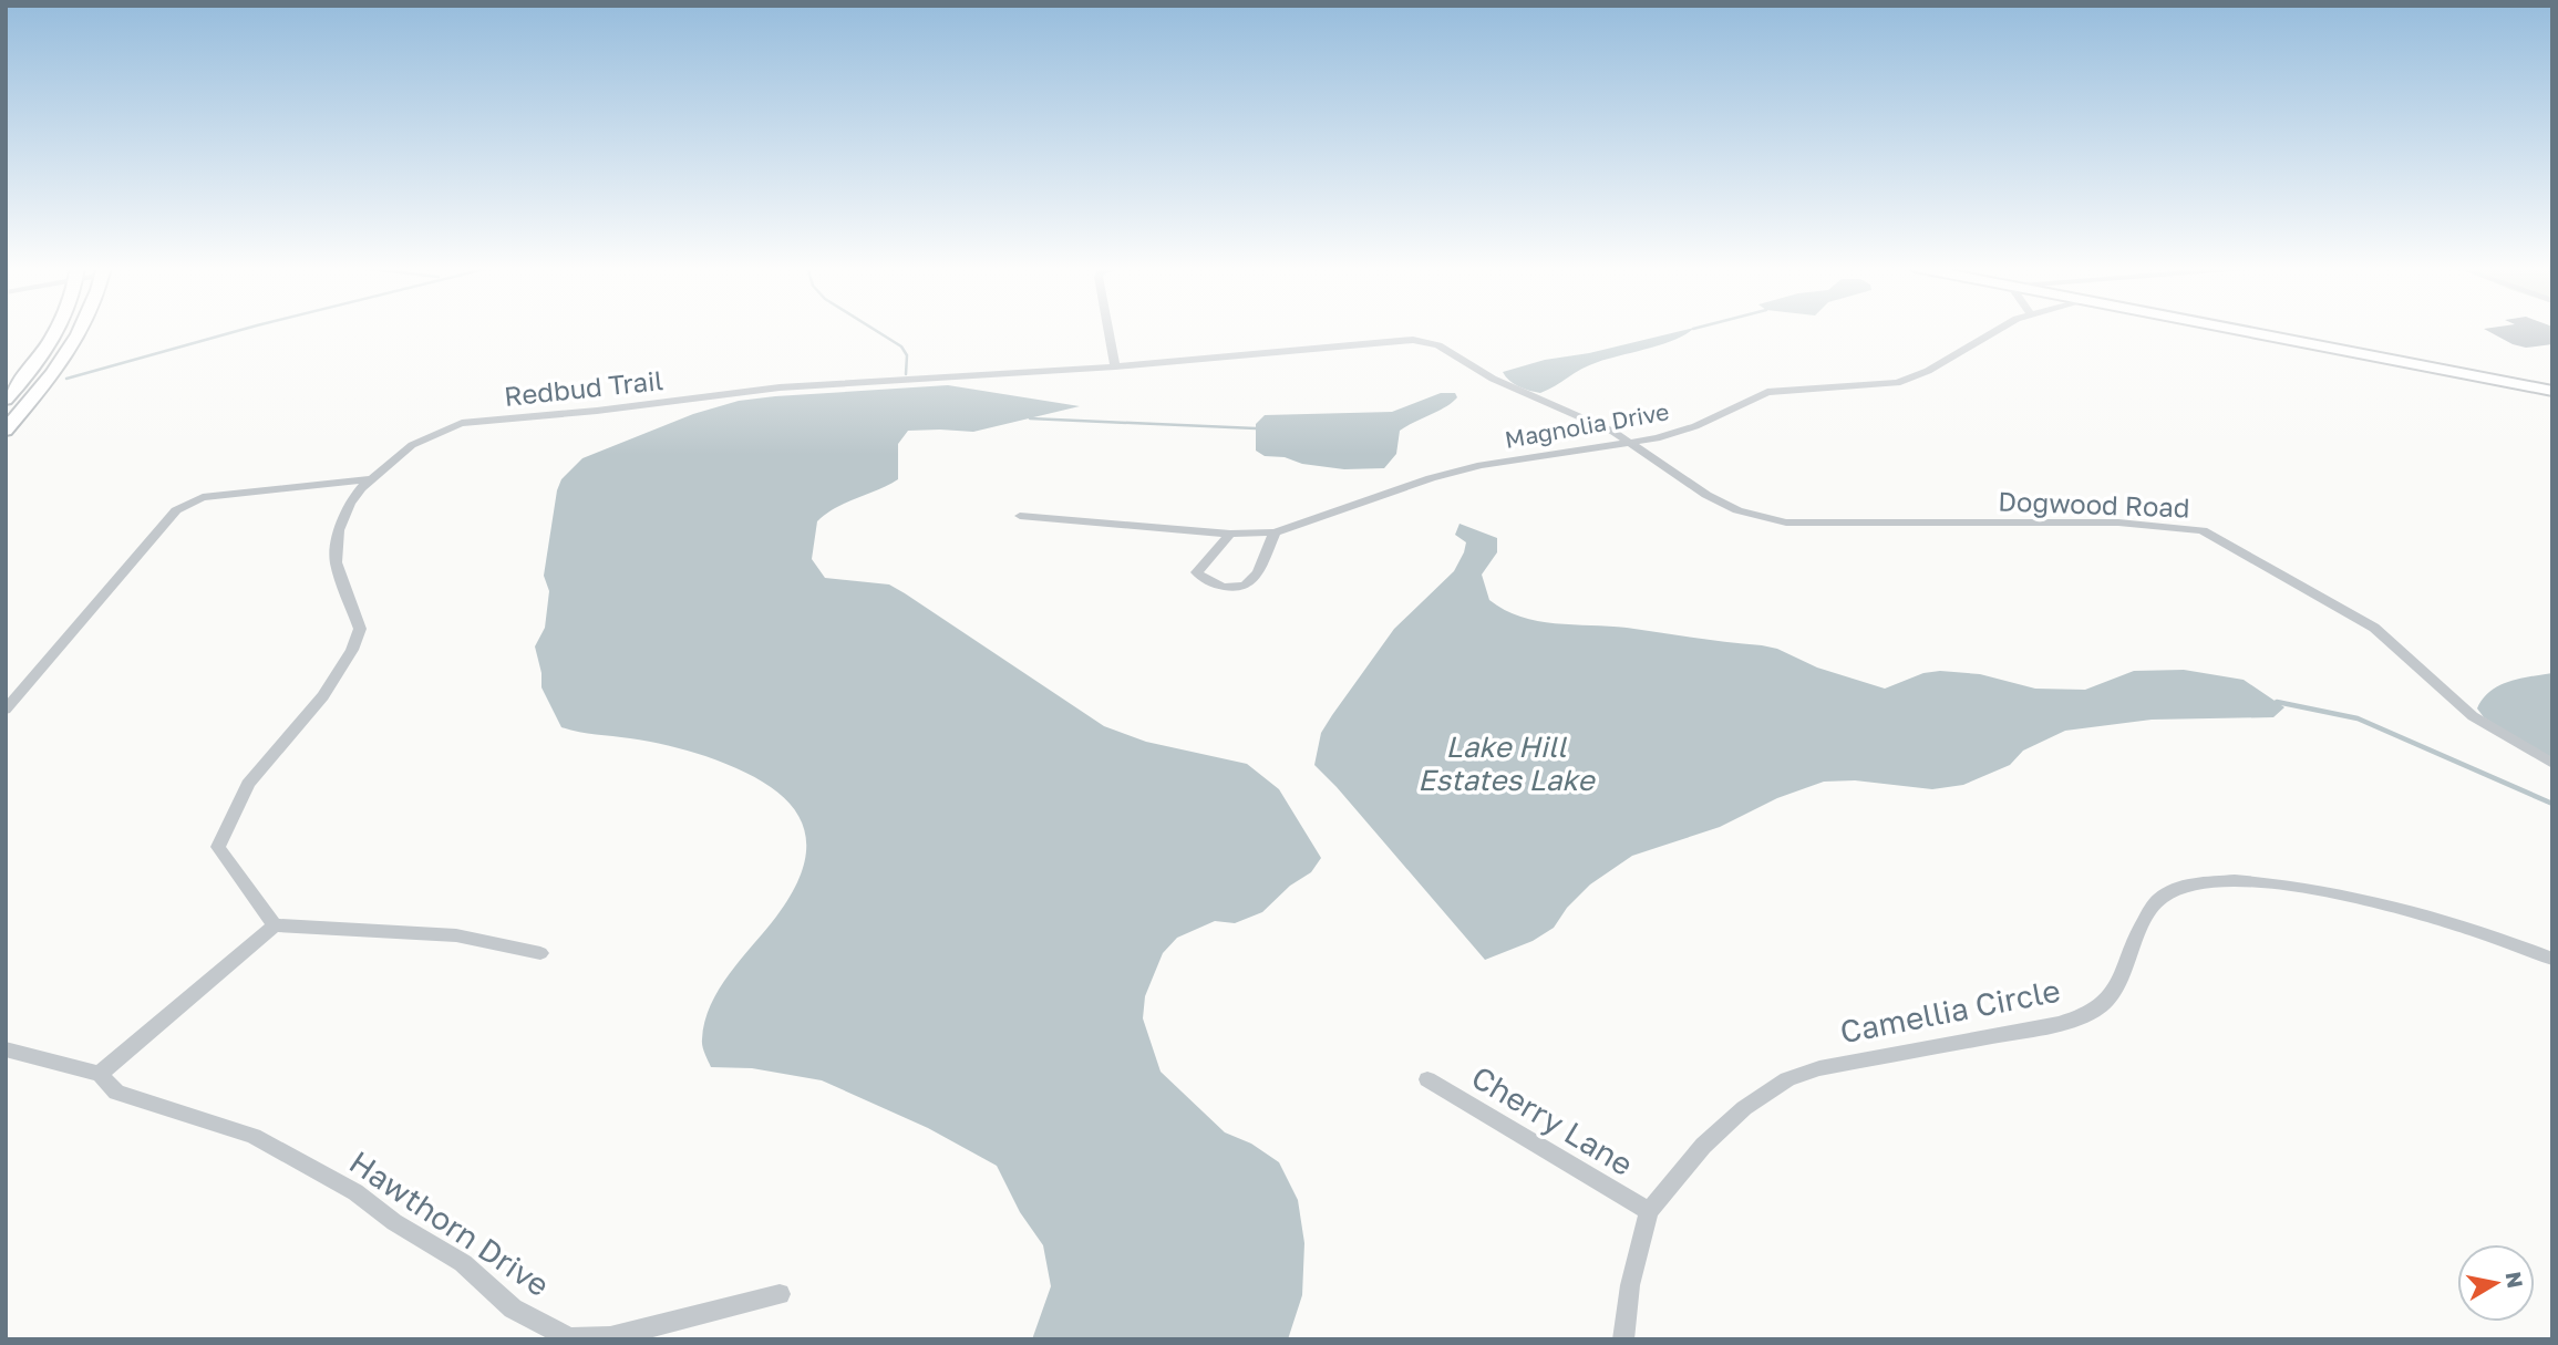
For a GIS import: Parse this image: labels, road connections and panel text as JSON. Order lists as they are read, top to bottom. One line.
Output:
{"streets":{"street":["Redbud Trail","Magnolia Drive","Dogwood Road","Camellia Circle","Cherry Lane","Hawthorn Drive"]},"crossings":[["Redbud Trail","Magnolia Drive"],["Redbud Trail","Dogwood Road"],["Magnolia Drive","Dogwood Road"],["Camellia Circle","Cherry Lane"]],"water":["Lake Hill Estates Lake"],"north":"right"}
